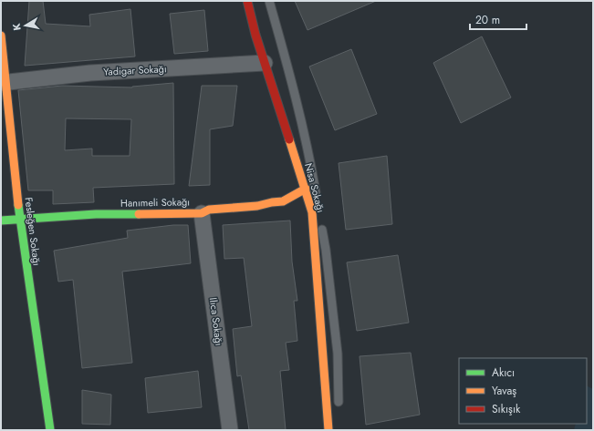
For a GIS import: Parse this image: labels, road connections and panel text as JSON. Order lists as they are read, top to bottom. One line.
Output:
{"streets":{"street":["Yadigar Sokağı","Nisa Sokağı","Hanımeli Sokağı","Fesleğen Sokağı","Ilıca Sokağı"]},"crossings":[["Yadigar Sokağı","Nisa Sokağı"],["Yadigar Sokağı","Fesleğen Sokağı"],["Nisa Sokağı","Hanımeli Sokağı"],["Hanımeli Sokağı","Fesleğen Sokağı"],["Hanımeli Sokağı","Ilıca Sokağı"]],"legend":["Akıcı","Yavaş","Sıkışık"],"scale_bar":"20 m","north":"left"}
